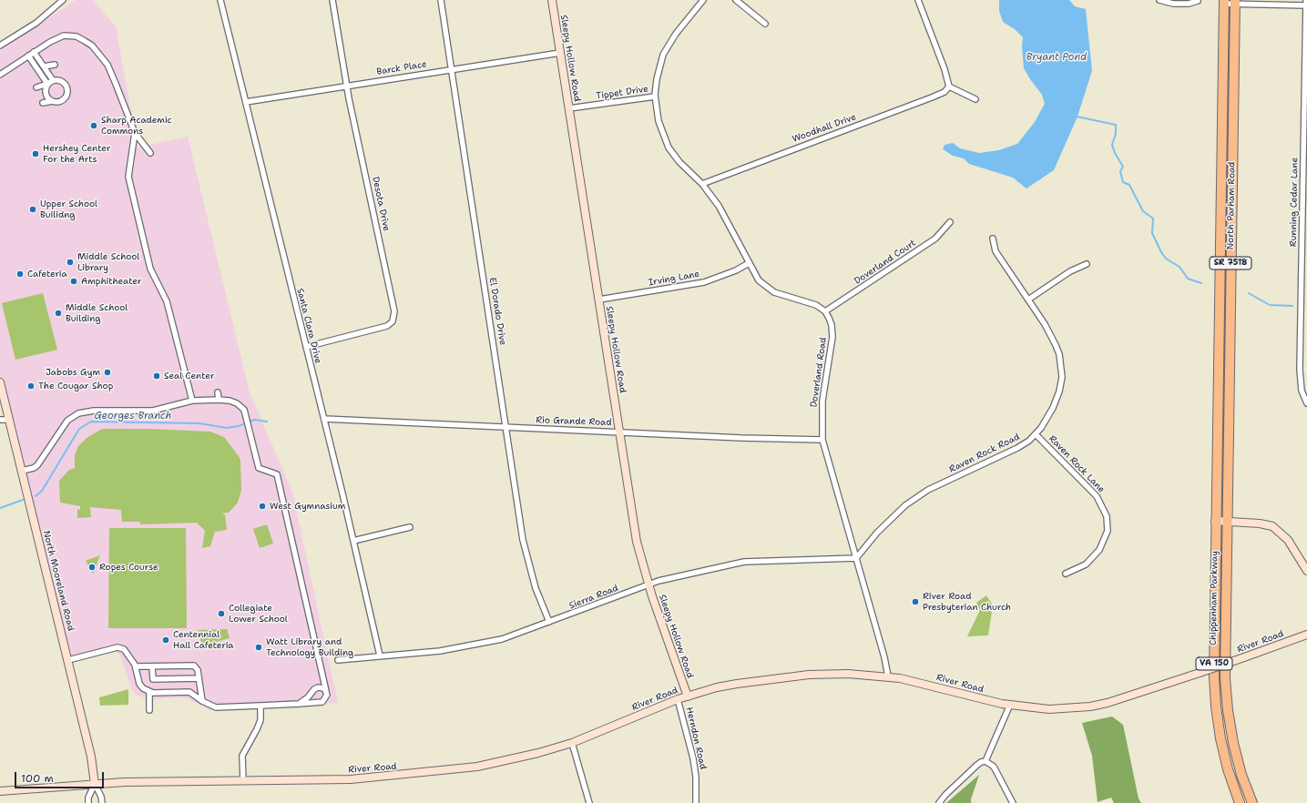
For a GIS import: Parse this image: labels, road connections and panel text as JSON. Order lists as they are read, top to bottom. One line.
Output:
{"streets":{"highway":["North Parham Road","SR 7518","Chippenham Parkway","VA 150"],"main road":["Sleepy Hollow Road","North Mooreland Road","River Road"],"street":["Barck Place","Tippet Drive","Woodhall Drive","Running Cedar Lane","Desota Drive","Doverland Court","Irving Lane","El Dorado Drive","Santa Clara Drive","Doverland Road","Rio Grande Road","Raven Rock Road","Raven Rock Lane","Sierra Road","Herndon Road"]},"crossings":[["Sleepy Hollow Road","Barck Place"],["Sleepy Hollow Road","Tippet Drive"],["Sleepy Hollow Road","Irving Lane"],["Sleepy Hollow Road","Rio Grande Road"],["Sleepy Hollow Road","Sierra Road"],["Sleepy Hollow Road","River Road"],["Barck Place","Desota Drive"],["Barck Place","El Dorado Drive"],["Barck Place","Santa Clara Drive"],["Desota Drive","Santa Clara Drive"],["North Parham Road","Chippenham Parkway"],["Doverland Court","Doverland Road"],["El Dorado Drive","Rio Grande Road"],["El Dorado Drive","Sierra Road"],["Santa Clara Drive","Rio Grande Road"],["Santa Clara Drive","Sierra Road"],["Doverland Road","Rio Grande Road"],["Doverland Road","Raven Rock Road"],["Doverland Road","Sierra Road"],["Doverland Road","River Road"],["Raven Rock Road","Raven Rock Lane"],["Raven Rock Road","Sierra Road"],["North Mooreland Road","River Road"],["River Road","Herndon Road"]],"water":["Bryant Pond","Georges Branch"],"places":["Sharp Academic Commons","Hershey Center For the Arts","Upper School Builidng","Middle School Library","Cafeteria","Amphitheater","Middle School Building","Jabobs Gym","Seal Center","The Cougar Shop","West Gymnasium","Ropes Course","River Road Presbyterian Church","Collegiate Lower School","Centennial Hall Cafeteria","Watt Library and Technology Building"],"scale_bar":"100 m"}
